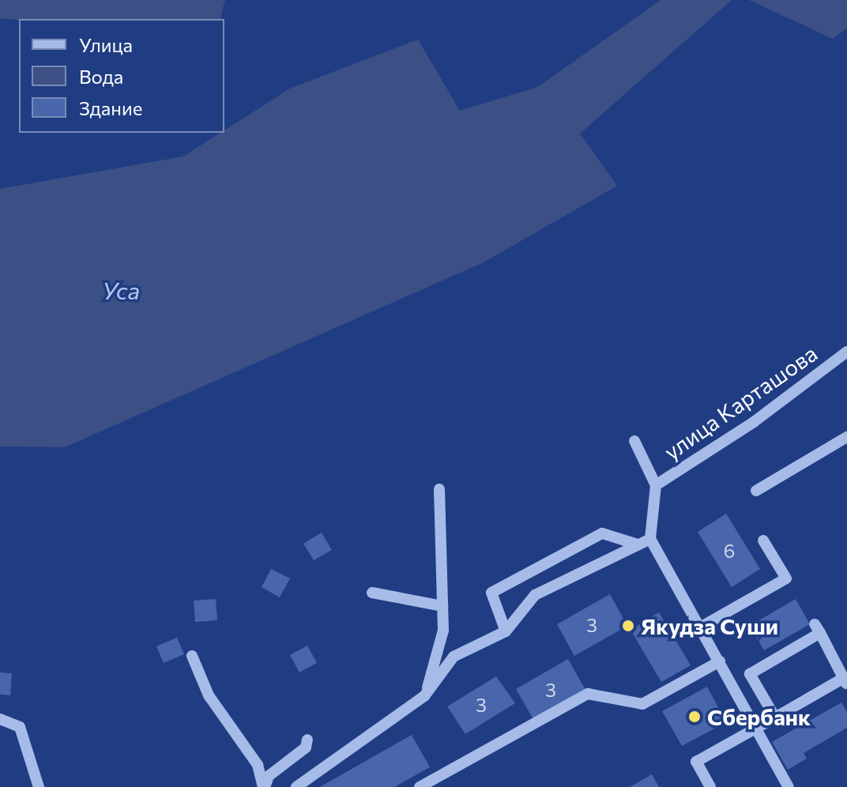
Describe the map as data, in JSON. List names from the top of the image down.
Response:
{
  "streets": {
    "street": ["улица Карташова"]
  },
  "water": ["Уса"],
  "places": ["Якудза Суши", "Сбербанк"],
  "house_numbers": [
    "6",
    "3",
    "3",
    "3"
  ],
  "legend": ["Улица", "Вода", "Здание"]
}
